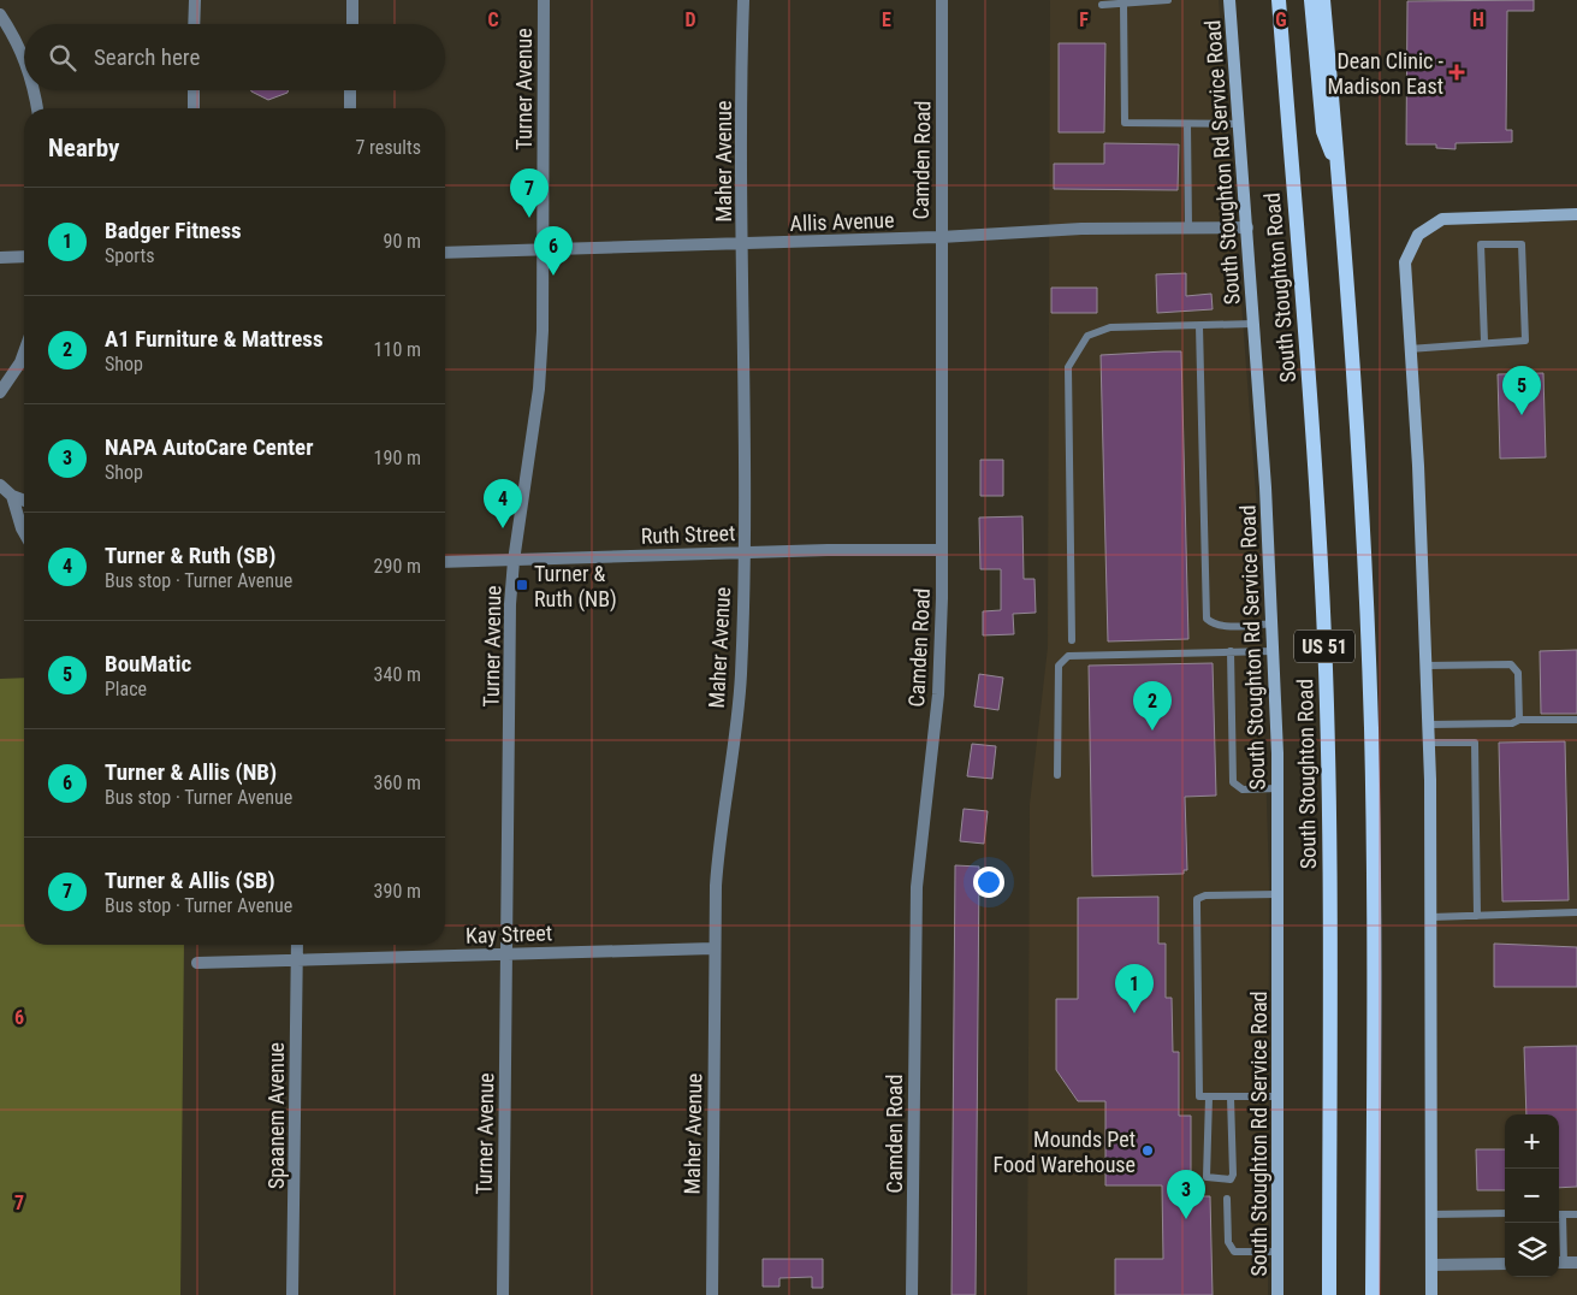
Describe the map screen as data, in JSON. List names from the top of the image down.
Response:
{
  "streets": {
    "main road": ["South Stoughton Road", "US 51"],
    "street": [
      "Turner Avenue",
      "Camden Road",
      "Maher Avenue",
      "South Stoughton Rd Service Road",
      "Allis Avenue",
      "Ruth Street",
      "Kay Street",
      "Spaanem Avenue"
    ]
  },
  "crossings": [
    ["Turner Avenue", "Allis Avenue"],
    ["Turner Avenue", "Ruth Street"],
    ["Turner Avenue", "Kay Street"],
    ["Camden Road", "Allis Avenue"],
    ["Camden Road", "Ruth Street"],
    ["Maher Avenue", "Allis Avenue"],
    ["Maher Avenue", "Ruth Street"],
    ["Maher Avenue", "Kay Street"],
    ["South Stoughton Rd Service Road", "Allis Avenue"],
    ["Kay Street", "Spaanem Avenue"]
  ],
  "places": {
    "health": ["Dean Clinic - Madison East"],
    "transit": ["Turner & Ruth (NB)"],
    "other": ["Mounds Pet Food Warehouse"]
  },
  "page": {
    "search": "Search here",
    "heading": ["Nearby", "7 results"],
    "pins": [
      "7",
      "6",
      "5",
      "4",
      "2",
      "1",
      "3"
    ],
    "list": [
      {
        "mark": "1",
        "name": "Badger Fitness",
        "note": "Sports",
        "value": "90 m"
      },
      {
        "mark": "2",
        "name": "A1 Furniture & Mattress",
        "note": "Shop",
        "value": "110 m"
      },
      {
        "mark": "3",
        "name": "NAPA AutoCare Center",
        "note": "Shop",
        "value": "190 m"
      },
      {
        "mark": "4",
        "name": "Turner & Ruth (SB)",
        "note": "Bus stop · Turner Avenue",
        "value": "290 m"
      },
      {
        "mark": "5",
        "name": "BouMatic",
        "note": "Place",
        "value": "340 m"
      },
      {
        "mark": "6",
        "name": "Turner & Allis (NB)",
        "note": "Bus stop · Turner Avenue",
        "value": "360 m"
      },
      {
        "mark": "7",
        "name": "Turner & Allis (SB)",
        "note": "Bus stop · Turner Avenue",
        "value": "390 m"
      }
    ],
    "map_buttons": ["+", "−"]
  },
  "grid": {
    "columns": [
      "C",
      "D",
      "E",
      "F",
      "G",
      "H"
    ],
    "rows": ["6", "7"]
  }
}
